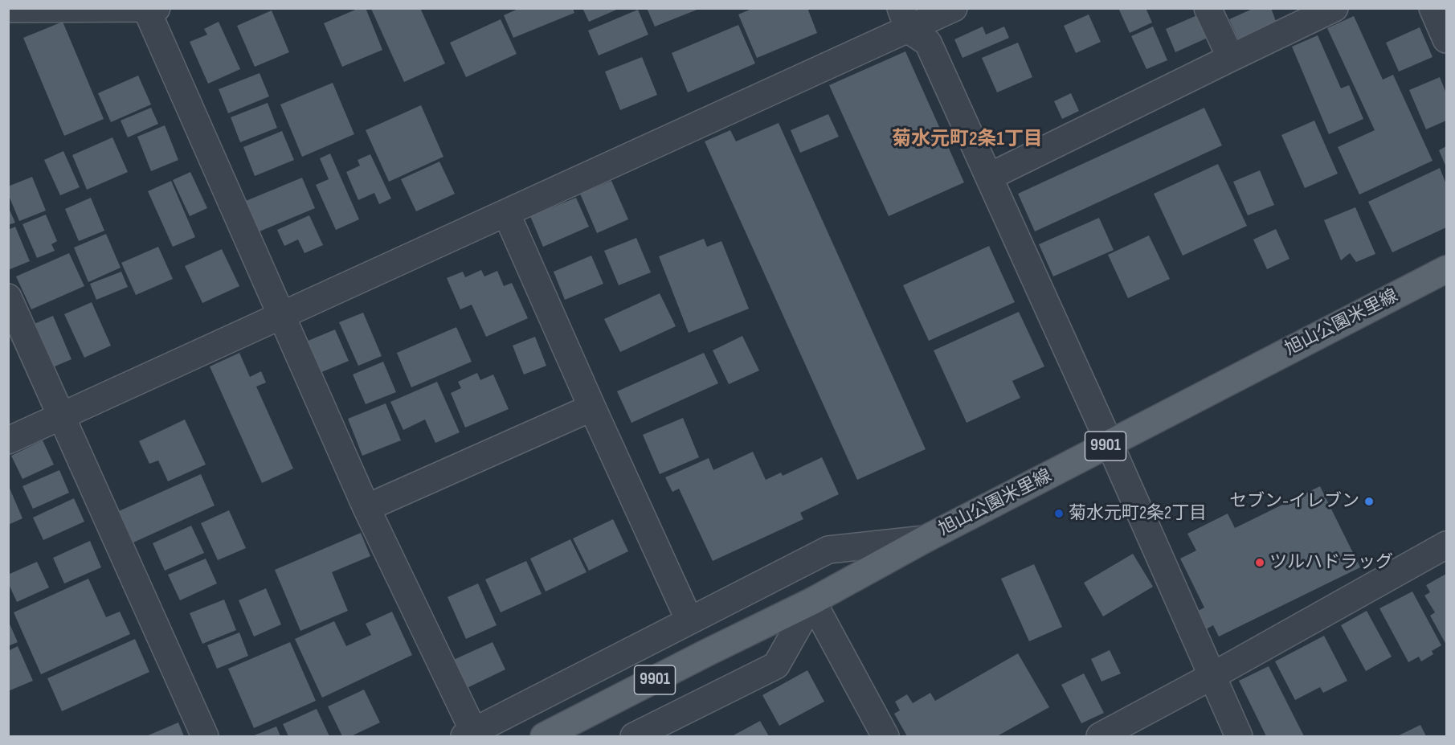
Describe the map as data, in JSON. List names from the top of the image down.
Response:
{
  "streets": {
    "main road": ["旭山公園米里線", "9901"]
  },
  "districts": ["菊水元町2条1丁目"],
  "places": ["セブン-イレブン", "菊水元町2条2丁目", "ツルハドラッグ"]
}
